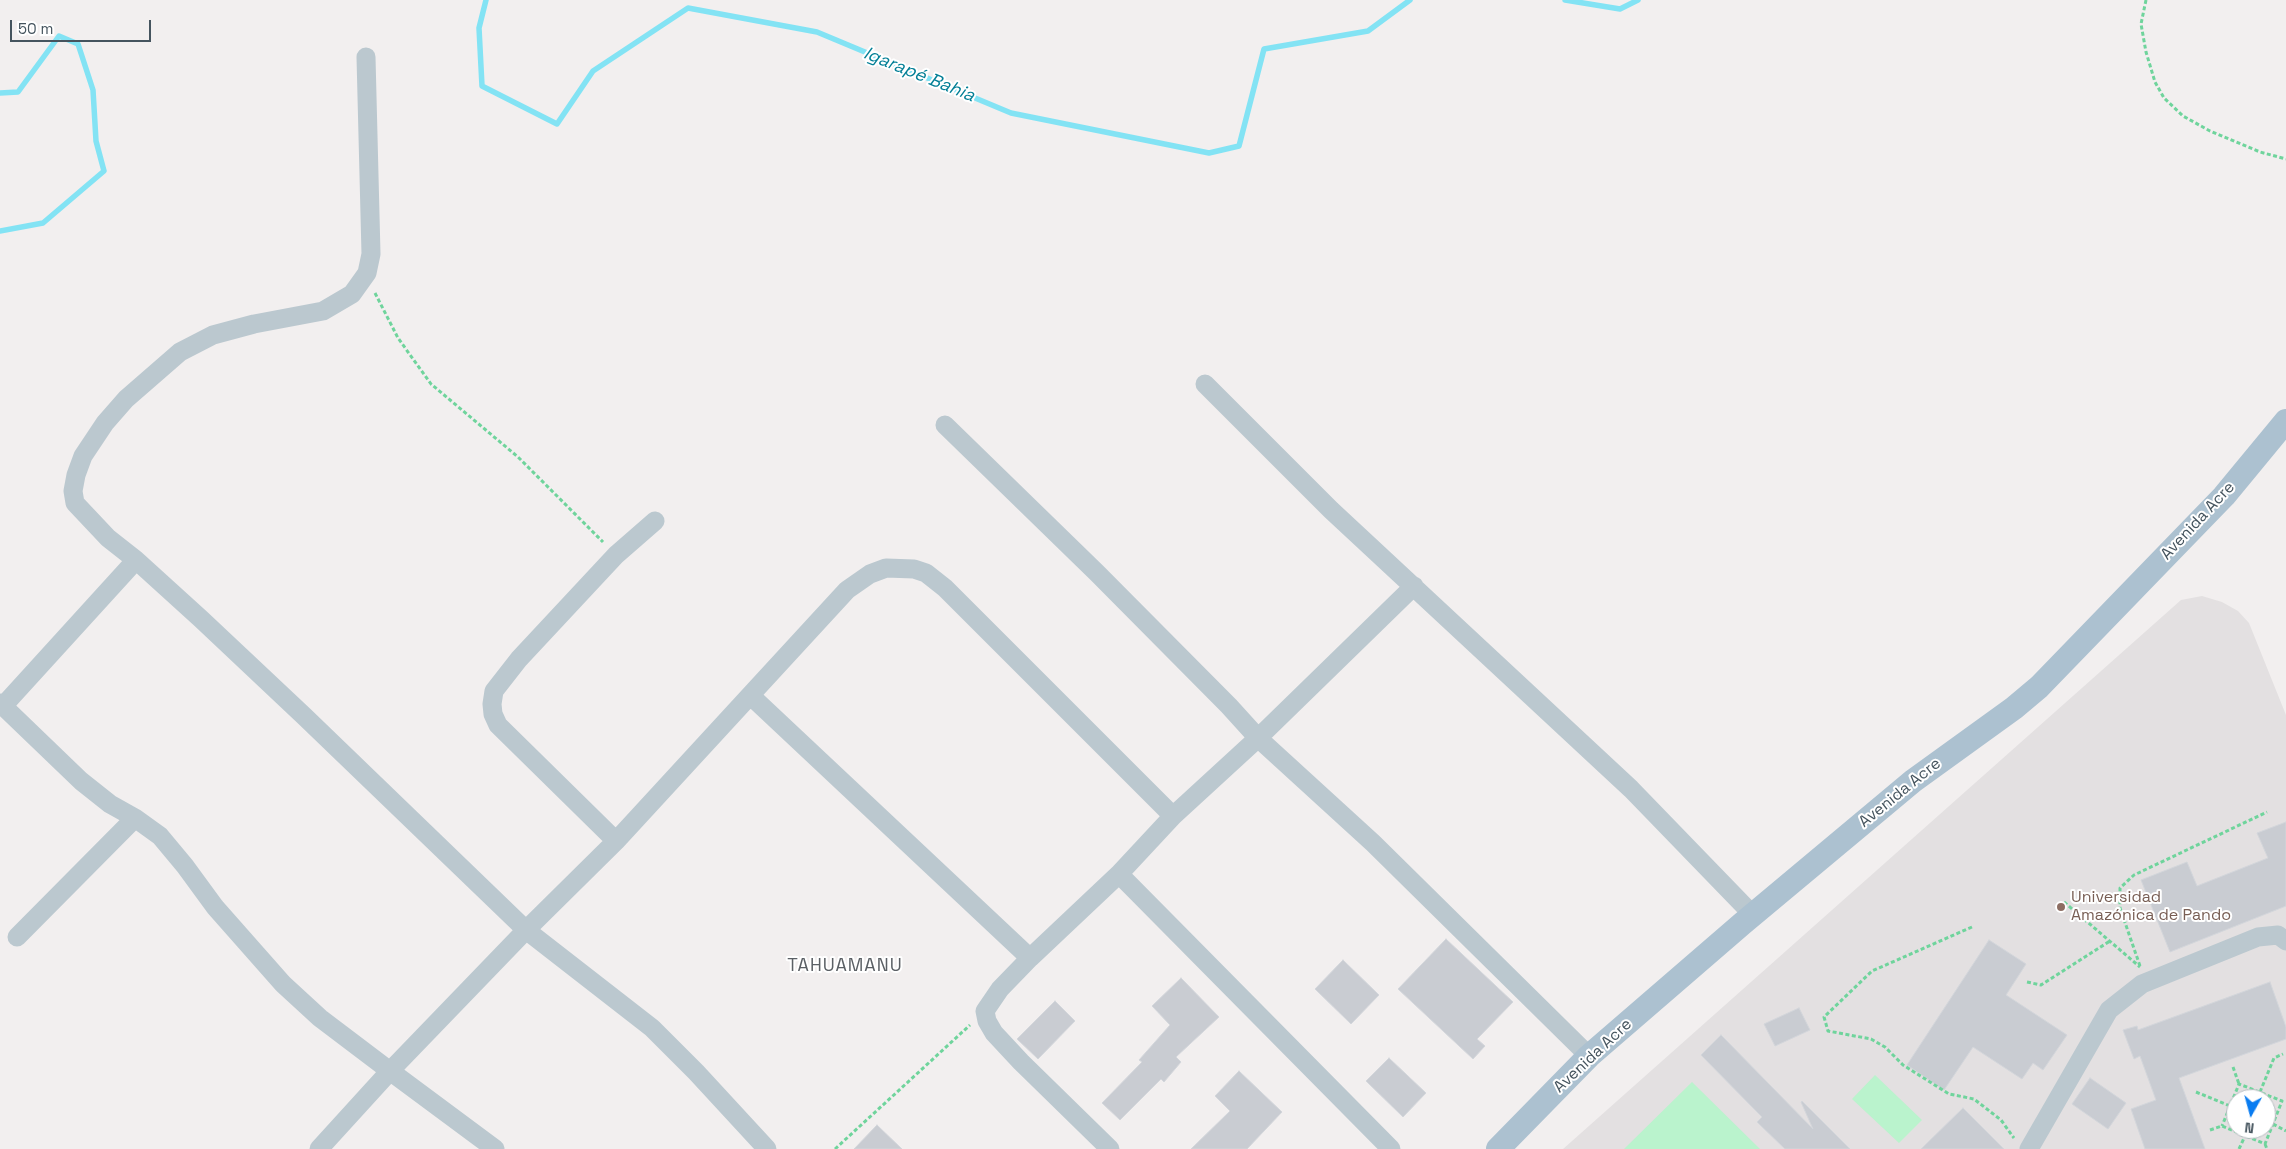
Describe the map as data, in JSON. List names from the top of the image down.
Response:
{
  "streets": {
    "main road": ["Avenida Acre"]
  },
  "districts": ["TAHUAMANU"],
  "water": ["Igarapé Bahia"],
  "places": ["Universidad Amazónica de Pando"],
  "scale_bar": "50 m",
  "north": "bottom"
}
